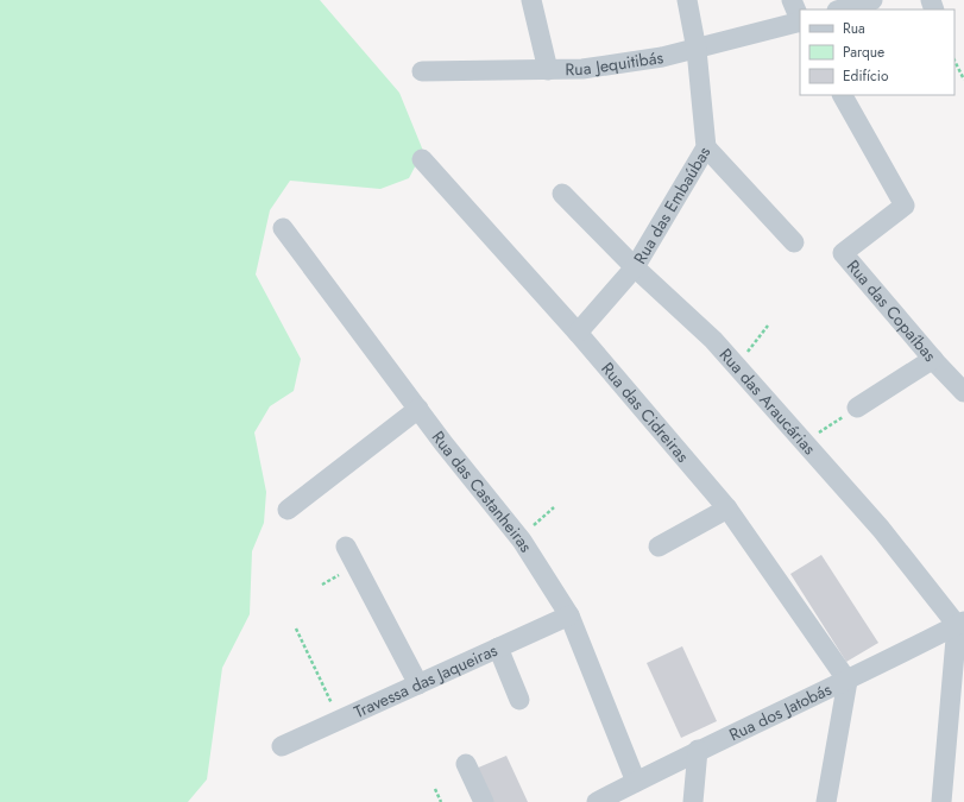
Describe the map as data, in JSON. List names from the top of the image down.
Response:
{
  "streets": {
    "street": [
      "Rua Jequitibás",
      "Rua das Embaúbas",
      "Rua das Copaíbas",
      "Rua das Araucárias",
      "Rua das Cidreiras",
      "Rua das Castanheiras",
      "Travessa das Jaqueiras",
      "Rua dos Jatobás"
    ]
  },
  "crossings": [
    ["Rua Jequitibás", "Rua das Embaúbas"],
    ["Rua das Embaúbas", "Rua das Araucárias"],
    ["Rua das Embaúbas", "Rua das Cidreiras"],
    ["Rua das Araucárias", "Rua dos Jatobás"],
    ["Rua das Cidreiras", "Rua dos Jatobás"],
    ["Rua das Castanheiras", "Travessa das Jaqueiras"],
    ["Rua das Castanheiras", "Rua dos Jatobás"]
  ],
  "legend": ["Rua", "Parque", "Edifício"]
}
